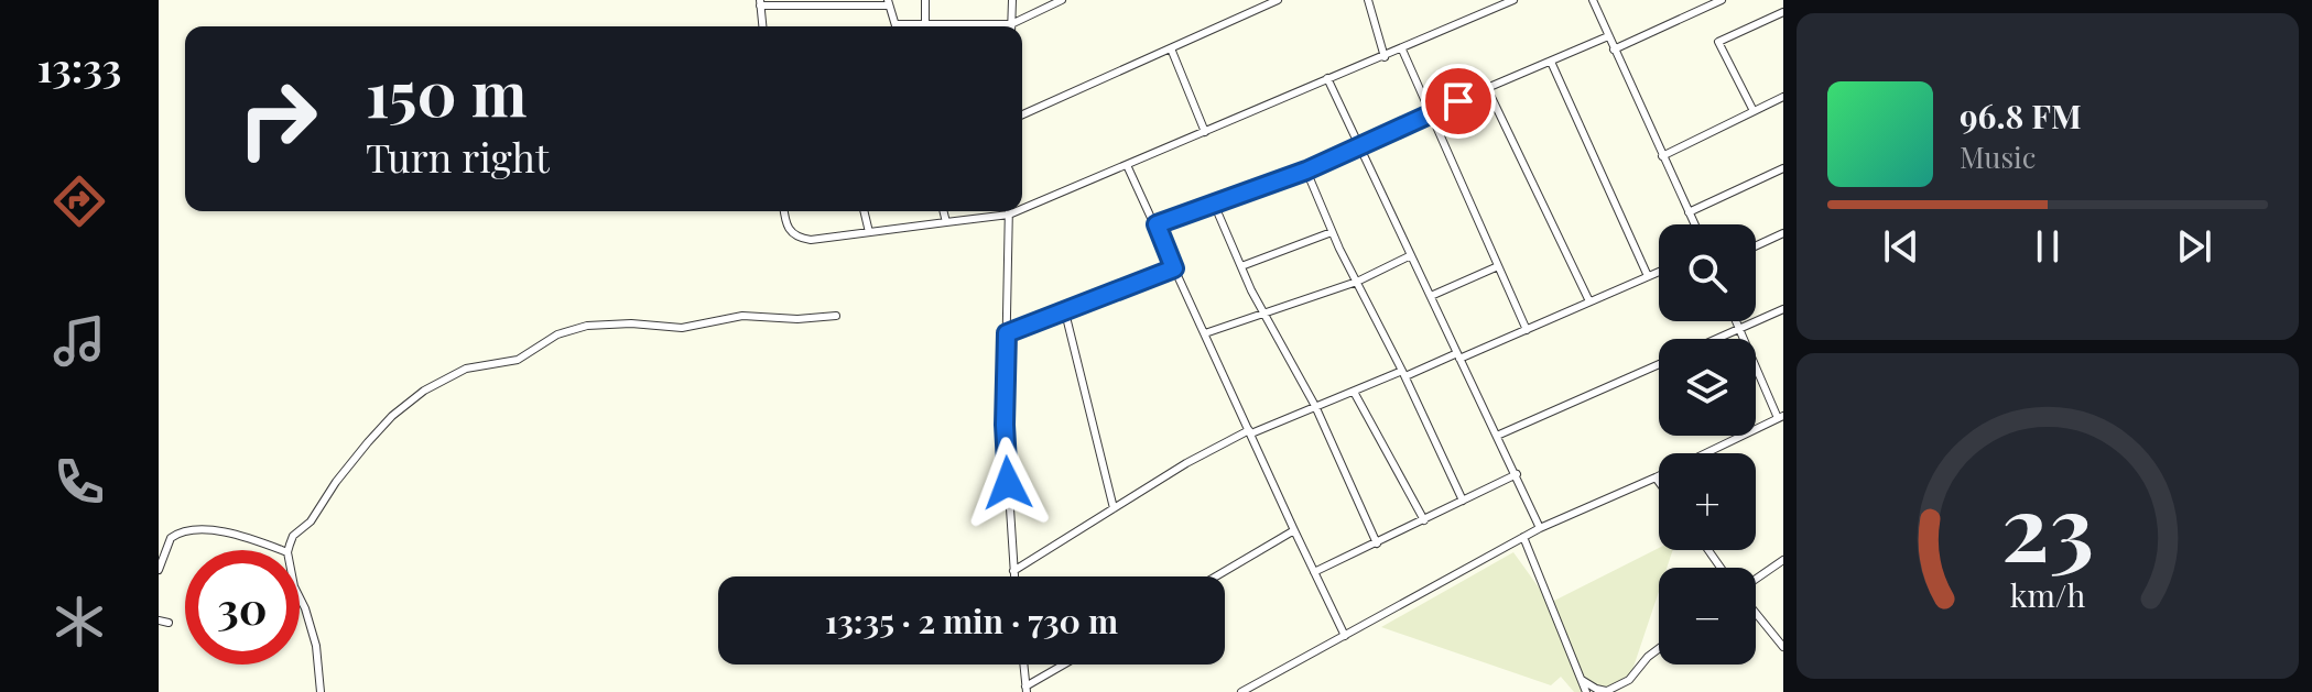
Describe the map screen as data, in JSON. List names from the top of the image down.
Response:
{
  "page": {
    "tabs": "13:33",
    "turn": ["150 m", "Turn right"],
    "song": ["96.8 FM", "Music"],
    "map_buttons": ["+", "−"],
    "limit": "30",
    "trip": "13:35 · 2 min · 730 m",
    "gauge": ["23", "km/h"]
  }
}
